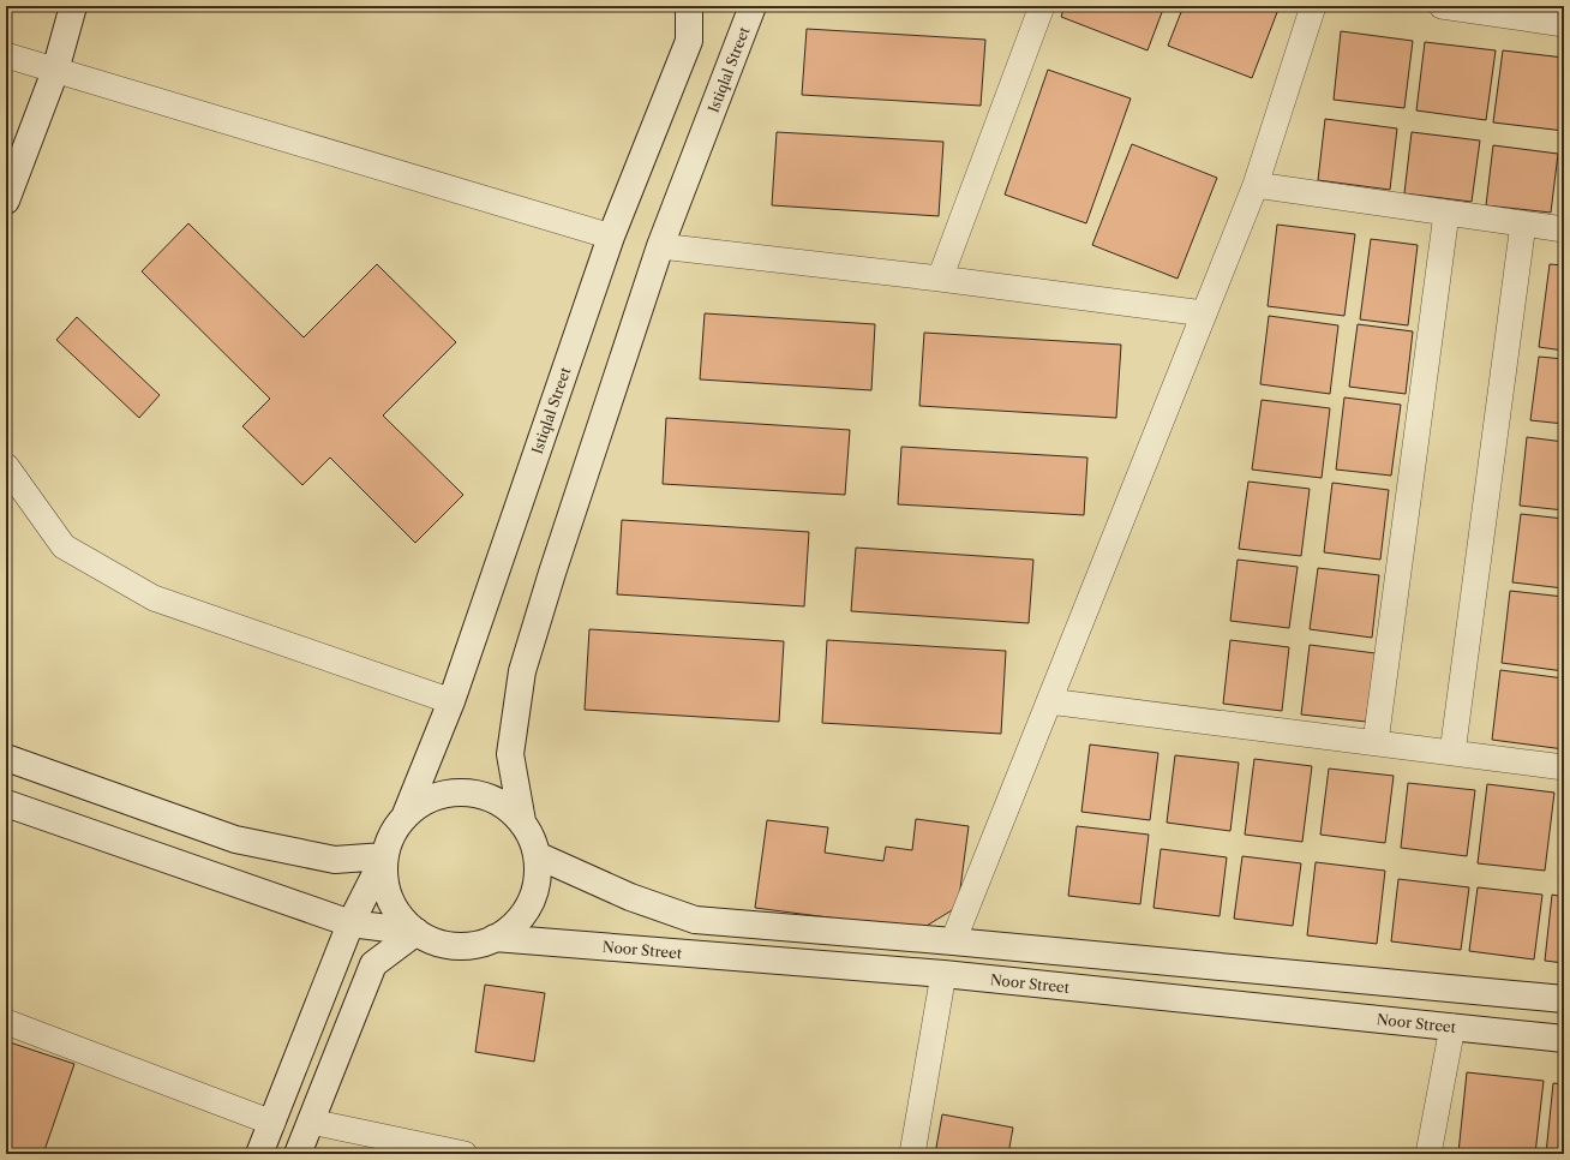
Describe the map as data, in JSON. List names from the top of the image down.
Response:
{
  "streets": {
    "main road": ["Istiqlal Street", "Noor Street"]
  },
  "crossings": [
    ["Istiqlal Street", "Noor Street"]
  ]
}
